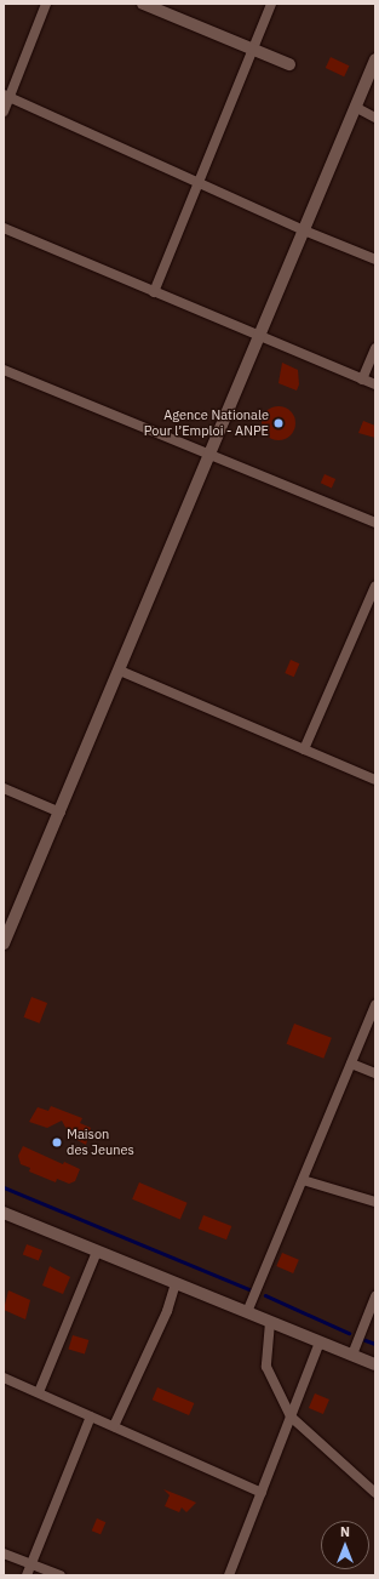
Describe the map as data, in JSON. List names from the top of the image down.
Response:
{
  "places": ["Agence Nationale Pour l’Emploi - ANPE", "Maison des Jeunes"],
  "north": "top"
}
